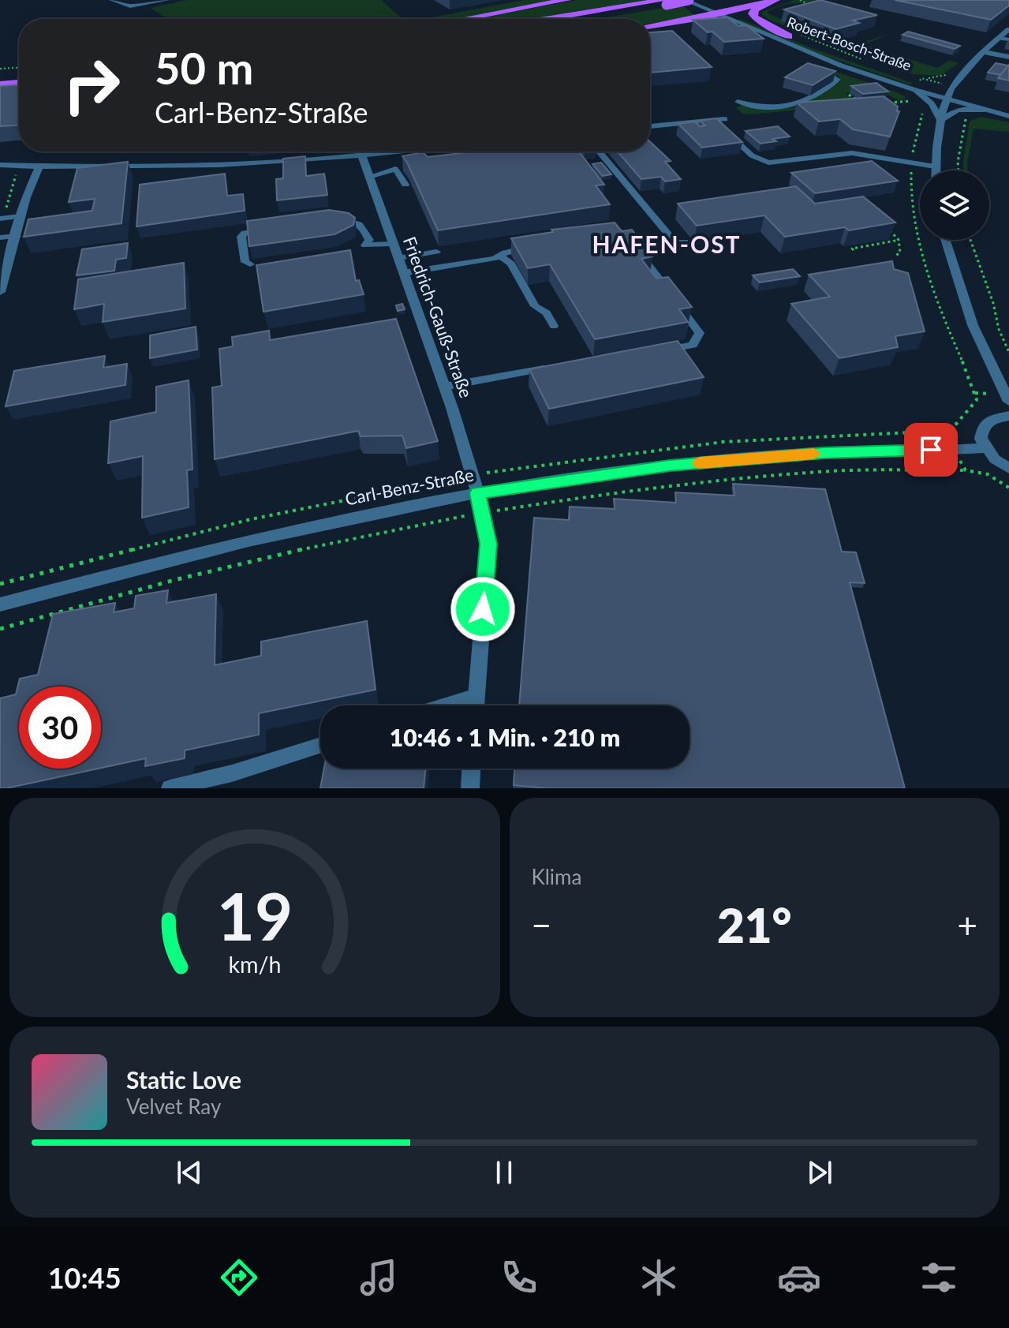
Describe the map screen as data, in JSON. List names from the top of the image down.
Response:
{
  "streets": {
    "street": ["Robert-Bosch-Straße", "Friedrich-Gauß-Straße", "Carl-Benz-Straße"]
  },
  "crossings": [
    ["Friedrich-Gauß-Straße", "Carl-Benz-Straße"]
  ],
  "districts": ["HAFEN-OST"],
  "page": {
    "turn": ["50 m", "Carl-Benz-Straße"],
    "limit": "30",
    "trip": "10:46 · 1 Min. · 210 m",
    "tile": "Klima",
    "heat": ["−", "21°", "+"],
    "song": ["Static Love", "Velvet Ray"],
    "tabs": "10:45",
    "gauge": ["19", "km/h"]
  }
}
